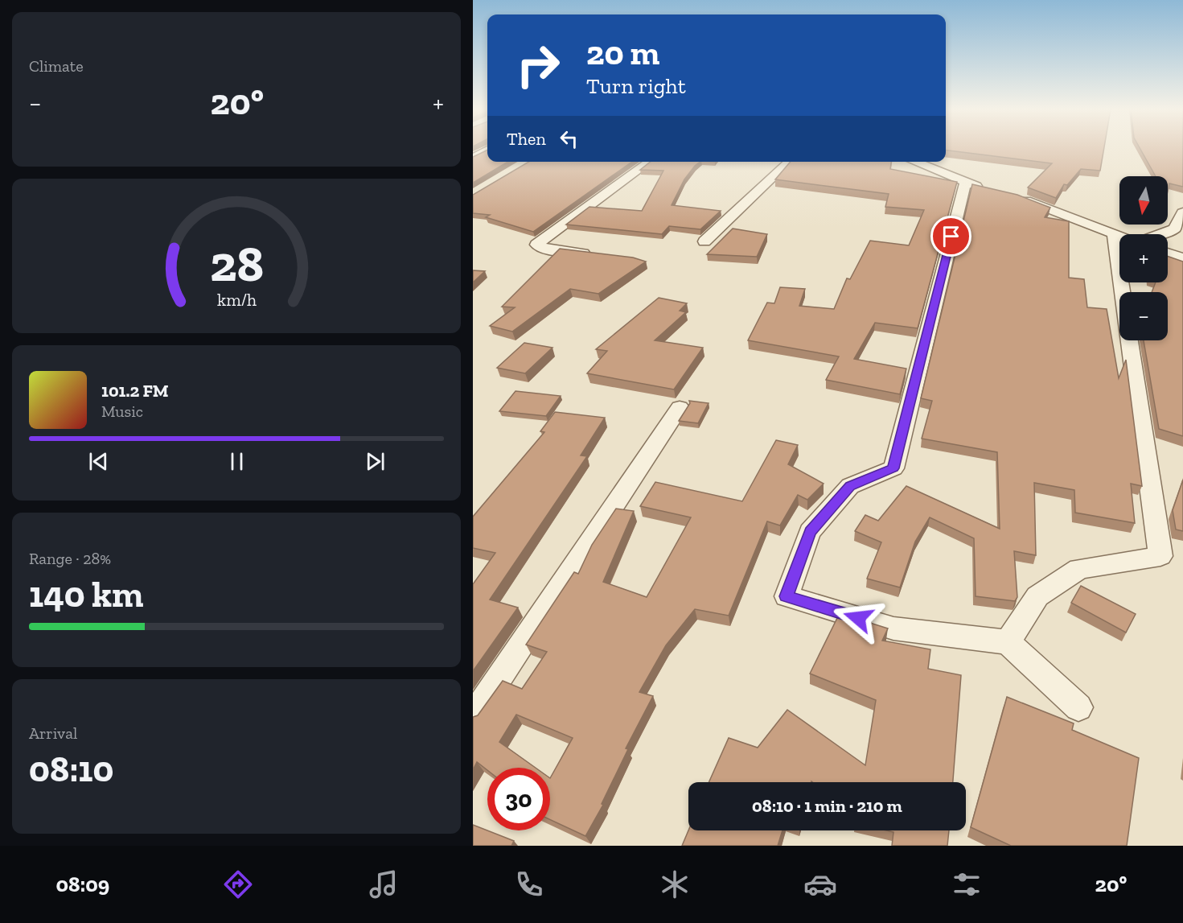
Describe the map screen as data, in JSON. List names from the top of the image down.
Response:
{
  "north": "bottom",
  "page": {
    "tile": [
      "Climate",
      ["Range · 28%", "140 km"],
      ["Arrival", "08:10"]
    ],
    "turn": ["20 m", "Turn right"],
    "heat": ["−", "20°", "+"],
    "then": "Then",
    "map_buttons": ["+", "−"],
    "song": ["101.2 FM", "Music"],
    "limit": "30",
    "trip": "08:10 · 1 min · 210 m",
    "tabs": ["08:09", "20°"],
    "gauge": ["28", "km/h"]
  }
}
